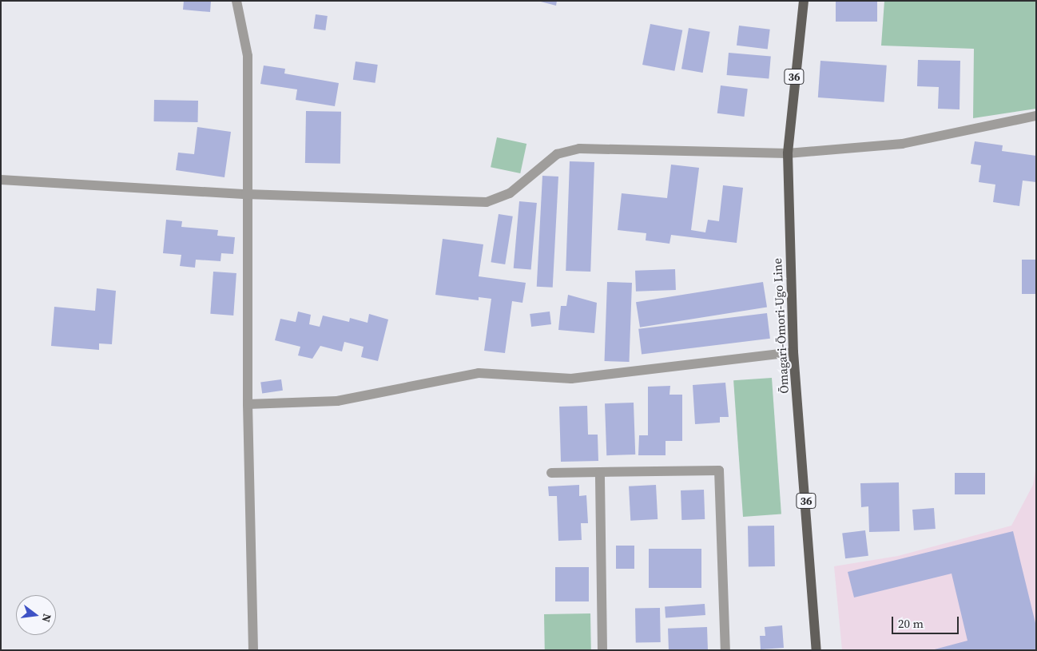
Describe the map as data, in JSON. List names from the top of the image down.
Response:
{
  "streets": {
    "main road": ["36", "Ōmagari-Ōmori-Ugo Line"]
  },
  "scale_bar": "20 m",
  "north": "right"
}
